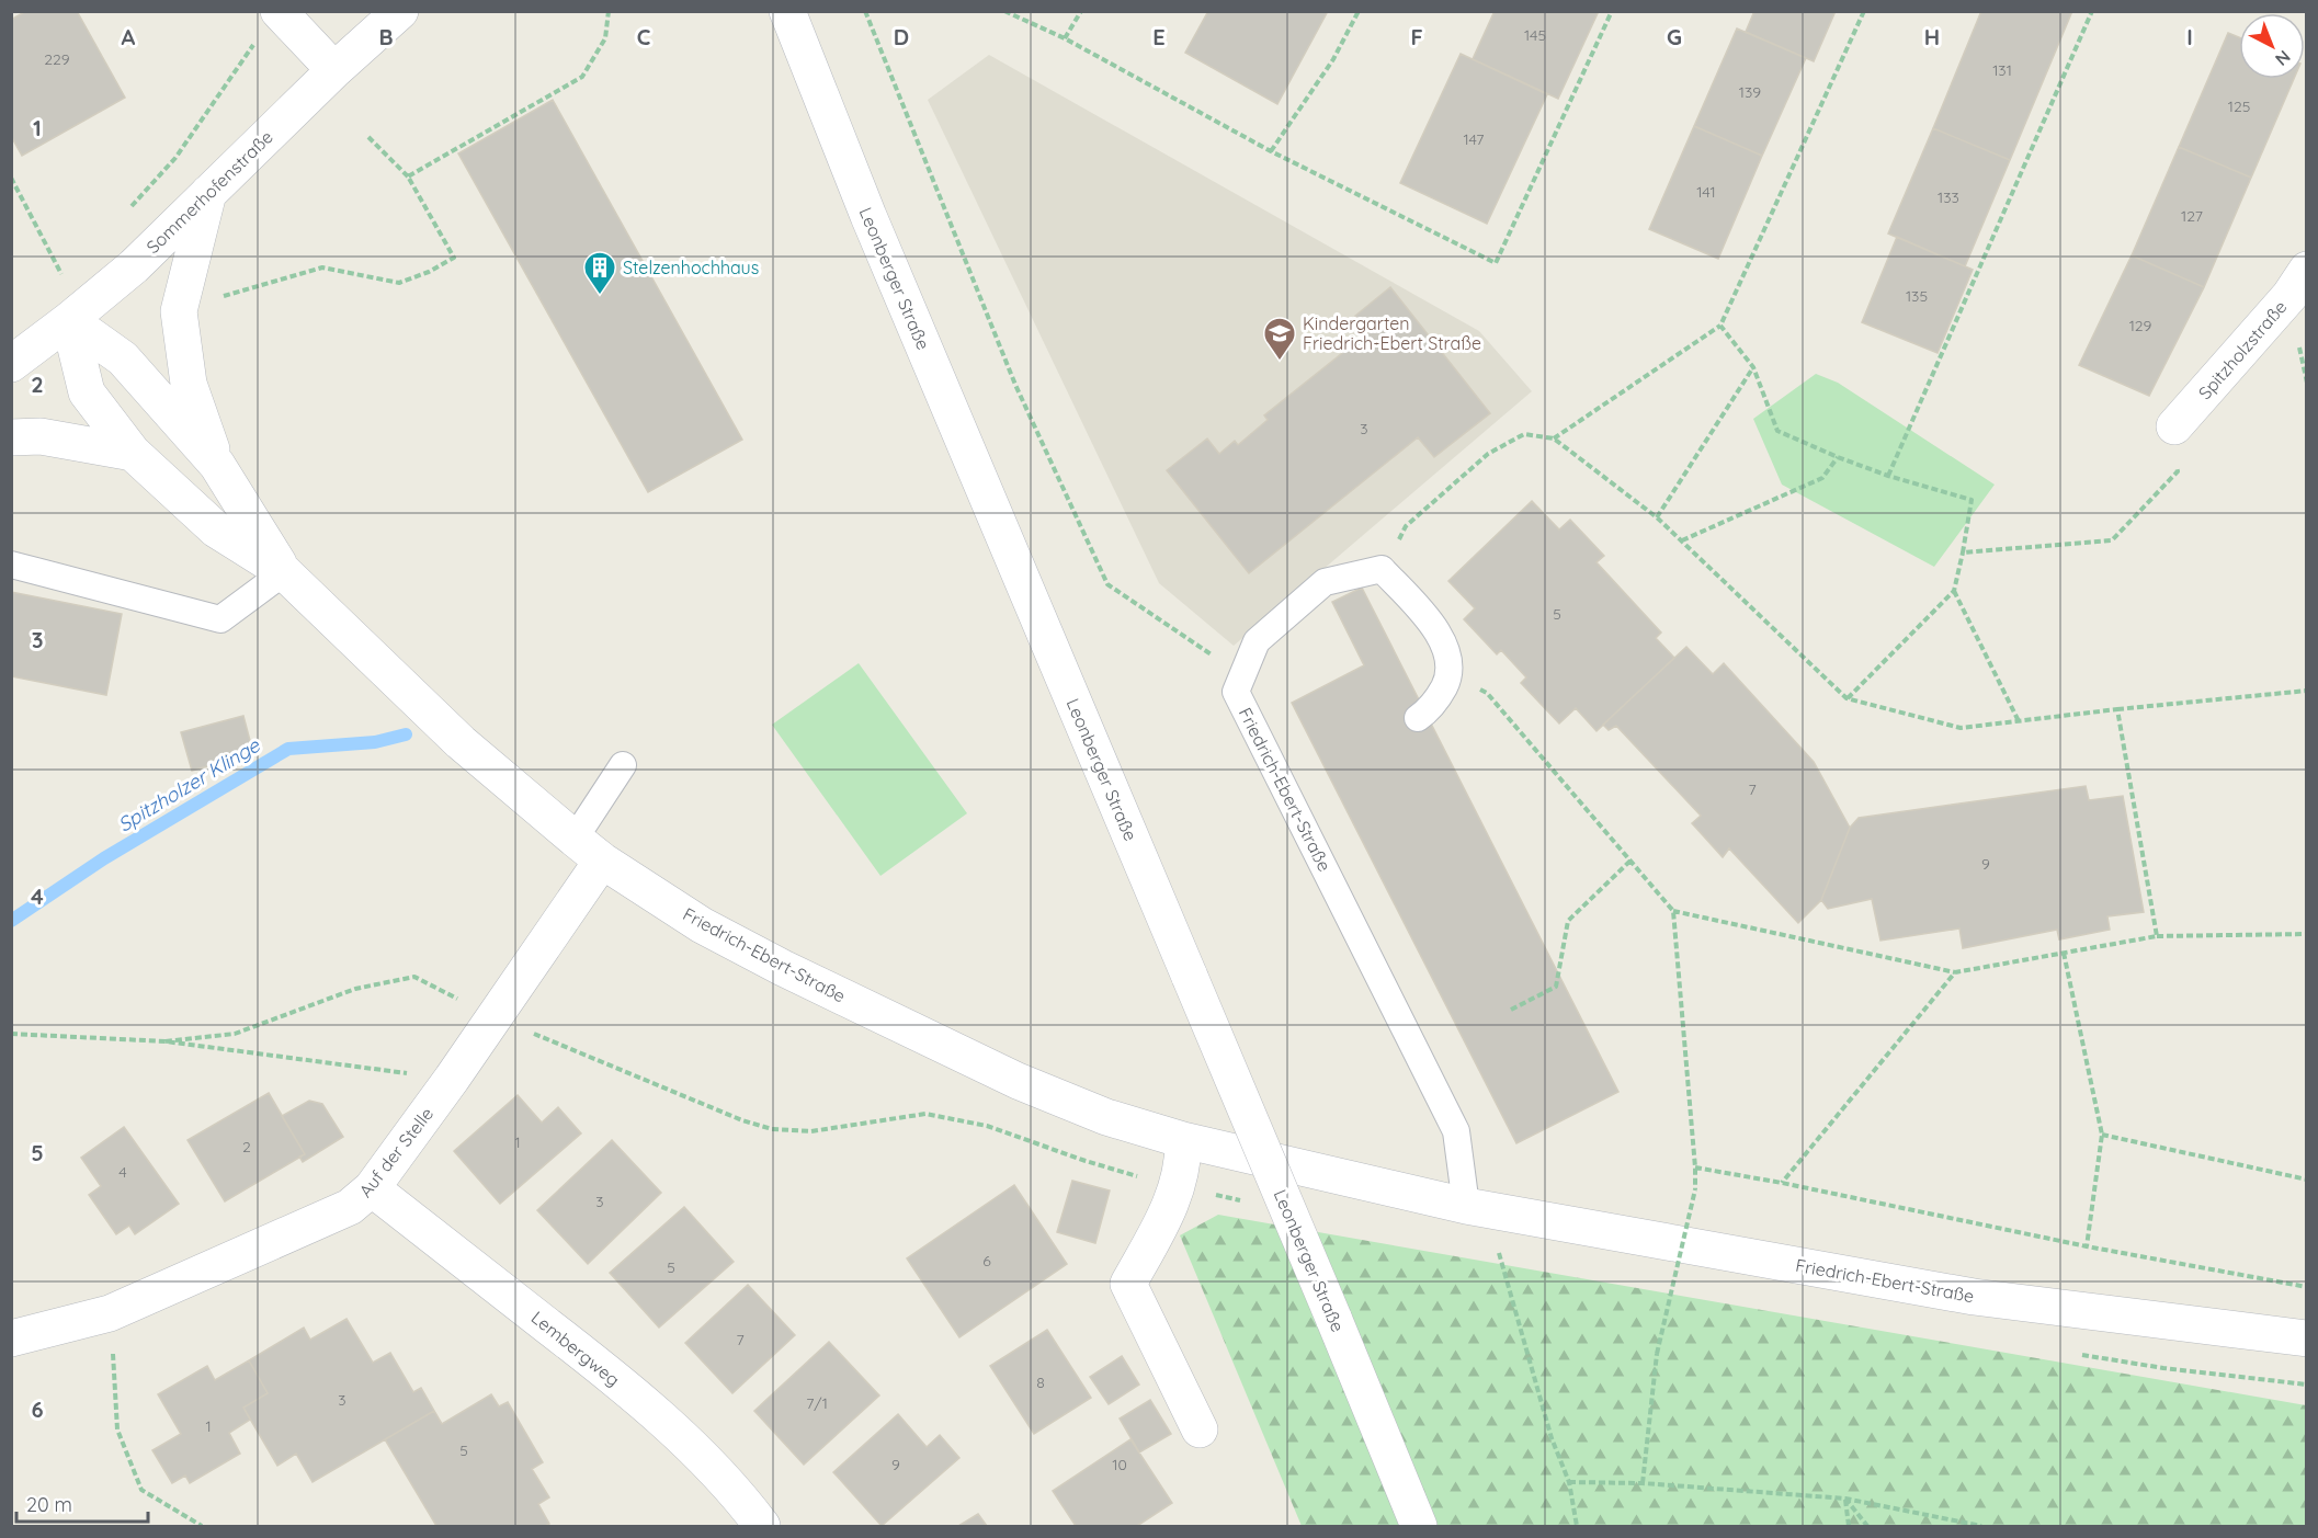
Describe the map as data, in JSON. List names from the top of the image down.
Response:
{
  "streets": {
    "street": [
      "Sommerhofenstraße",
      "Leonberger Straße",
      "Spitzholzstraße",
      "Friedrich-Ebert-Straße",
      "Auf der Stelle",
      "Lembergweg"
    ]
  },
  "crossings": [
    ["Sommerhofenstraße", "Friedrich-Ebert-Straße"],
    ["Friedrich-Ebert-Straße", "Auf der Stelle"],
    ["Auf der Stelle", "Lembergweg"]
  ],
  "water": ["Spitzholzer Klinge"],
  "places": {
    "building": ["Stelzenhochhaus"],
    "school or university": ["Kindergarten Friedrich-Ebert Straße"]
  },
  "house_numbers": [
    "145",
    "229",
    "131",
    "139",
    "125",
    "147",
    "141",
    "133",
    "127",
    "135",
    "129",
    "3",
    "5",
    "7",
    "9",
    "1",
    "2",
    "4",
    "3",
    "6",
    "5",
    "7",
    "8",
    "3",
    "7/1",
    "1",
    "5",
    "9",
    "10"
  ],
  "scale_bar": "20 m",
  "north": "bottom right",
  "grid": {
    "columns": [
      "A",
      "B",
      "C",
      "D",
      "E",
      "F",
      "G",
      "H",
      "I"
    ],
    "rows": [
      "1",
      "2",
      "3",
      "4",
      "5",
      "6"
    ]
  }
}
